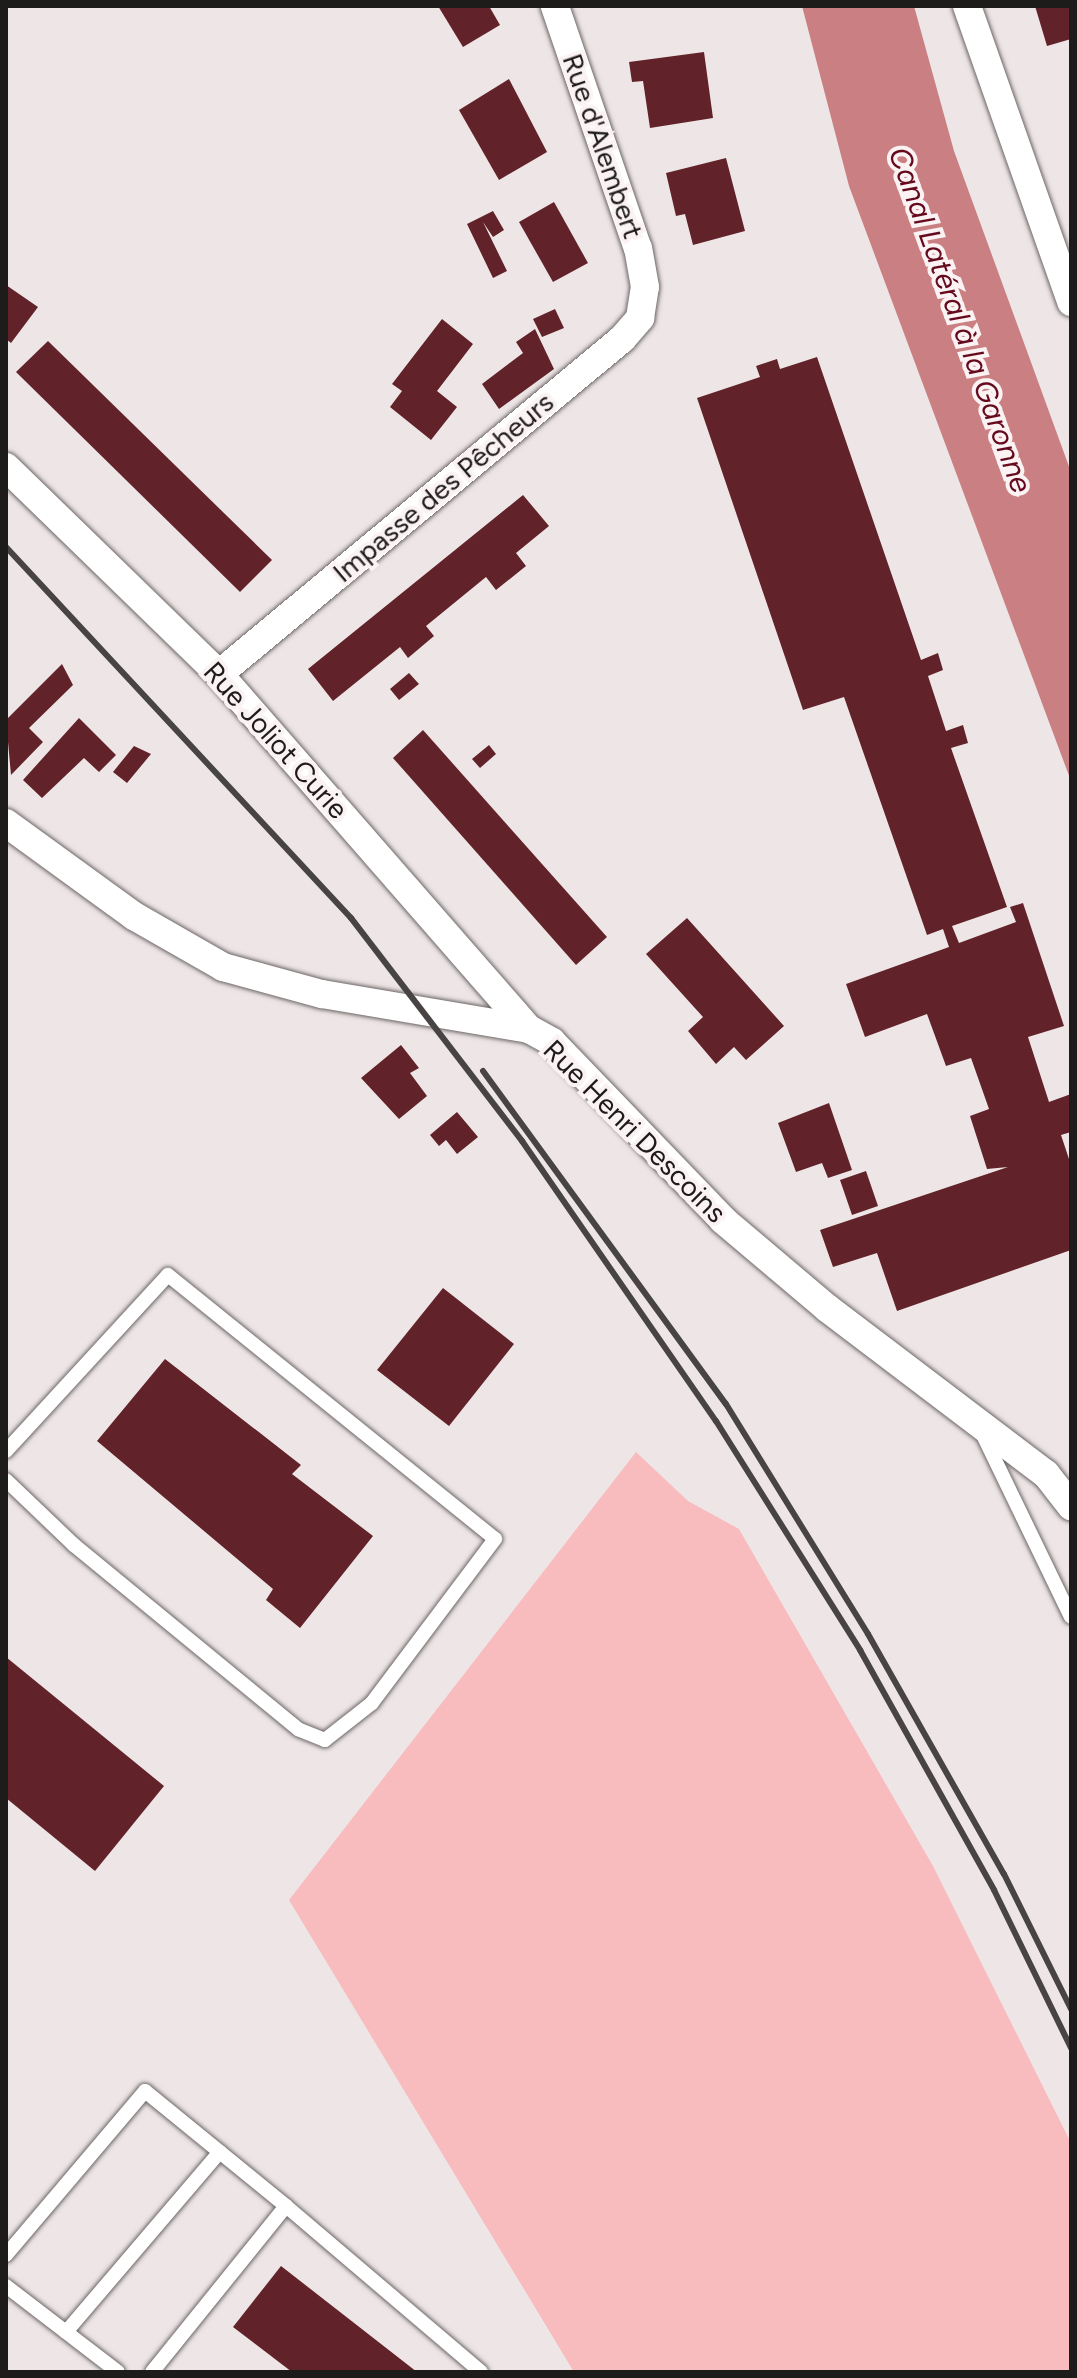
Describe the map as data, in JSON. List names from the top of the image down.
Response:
{
  "streets": {
    "street": [
      "Rue d'Alembert",
      "Impasse des Pêcheurs",
      "Rue Joliot Curie",
      "Rue Henri Descoins"
    ]
  },
  "crossings": [
    ["Rue d'Alembert", "Impasse des Pêcheurs"],
    ["Impasse des Pêcheurs", "Rue Joliot Curie"],
    ["Rue Joliot Curie", "Rue Henri Descoins"]
  ],
  "water": ["Canal Latéral à la Garonne"]
}
